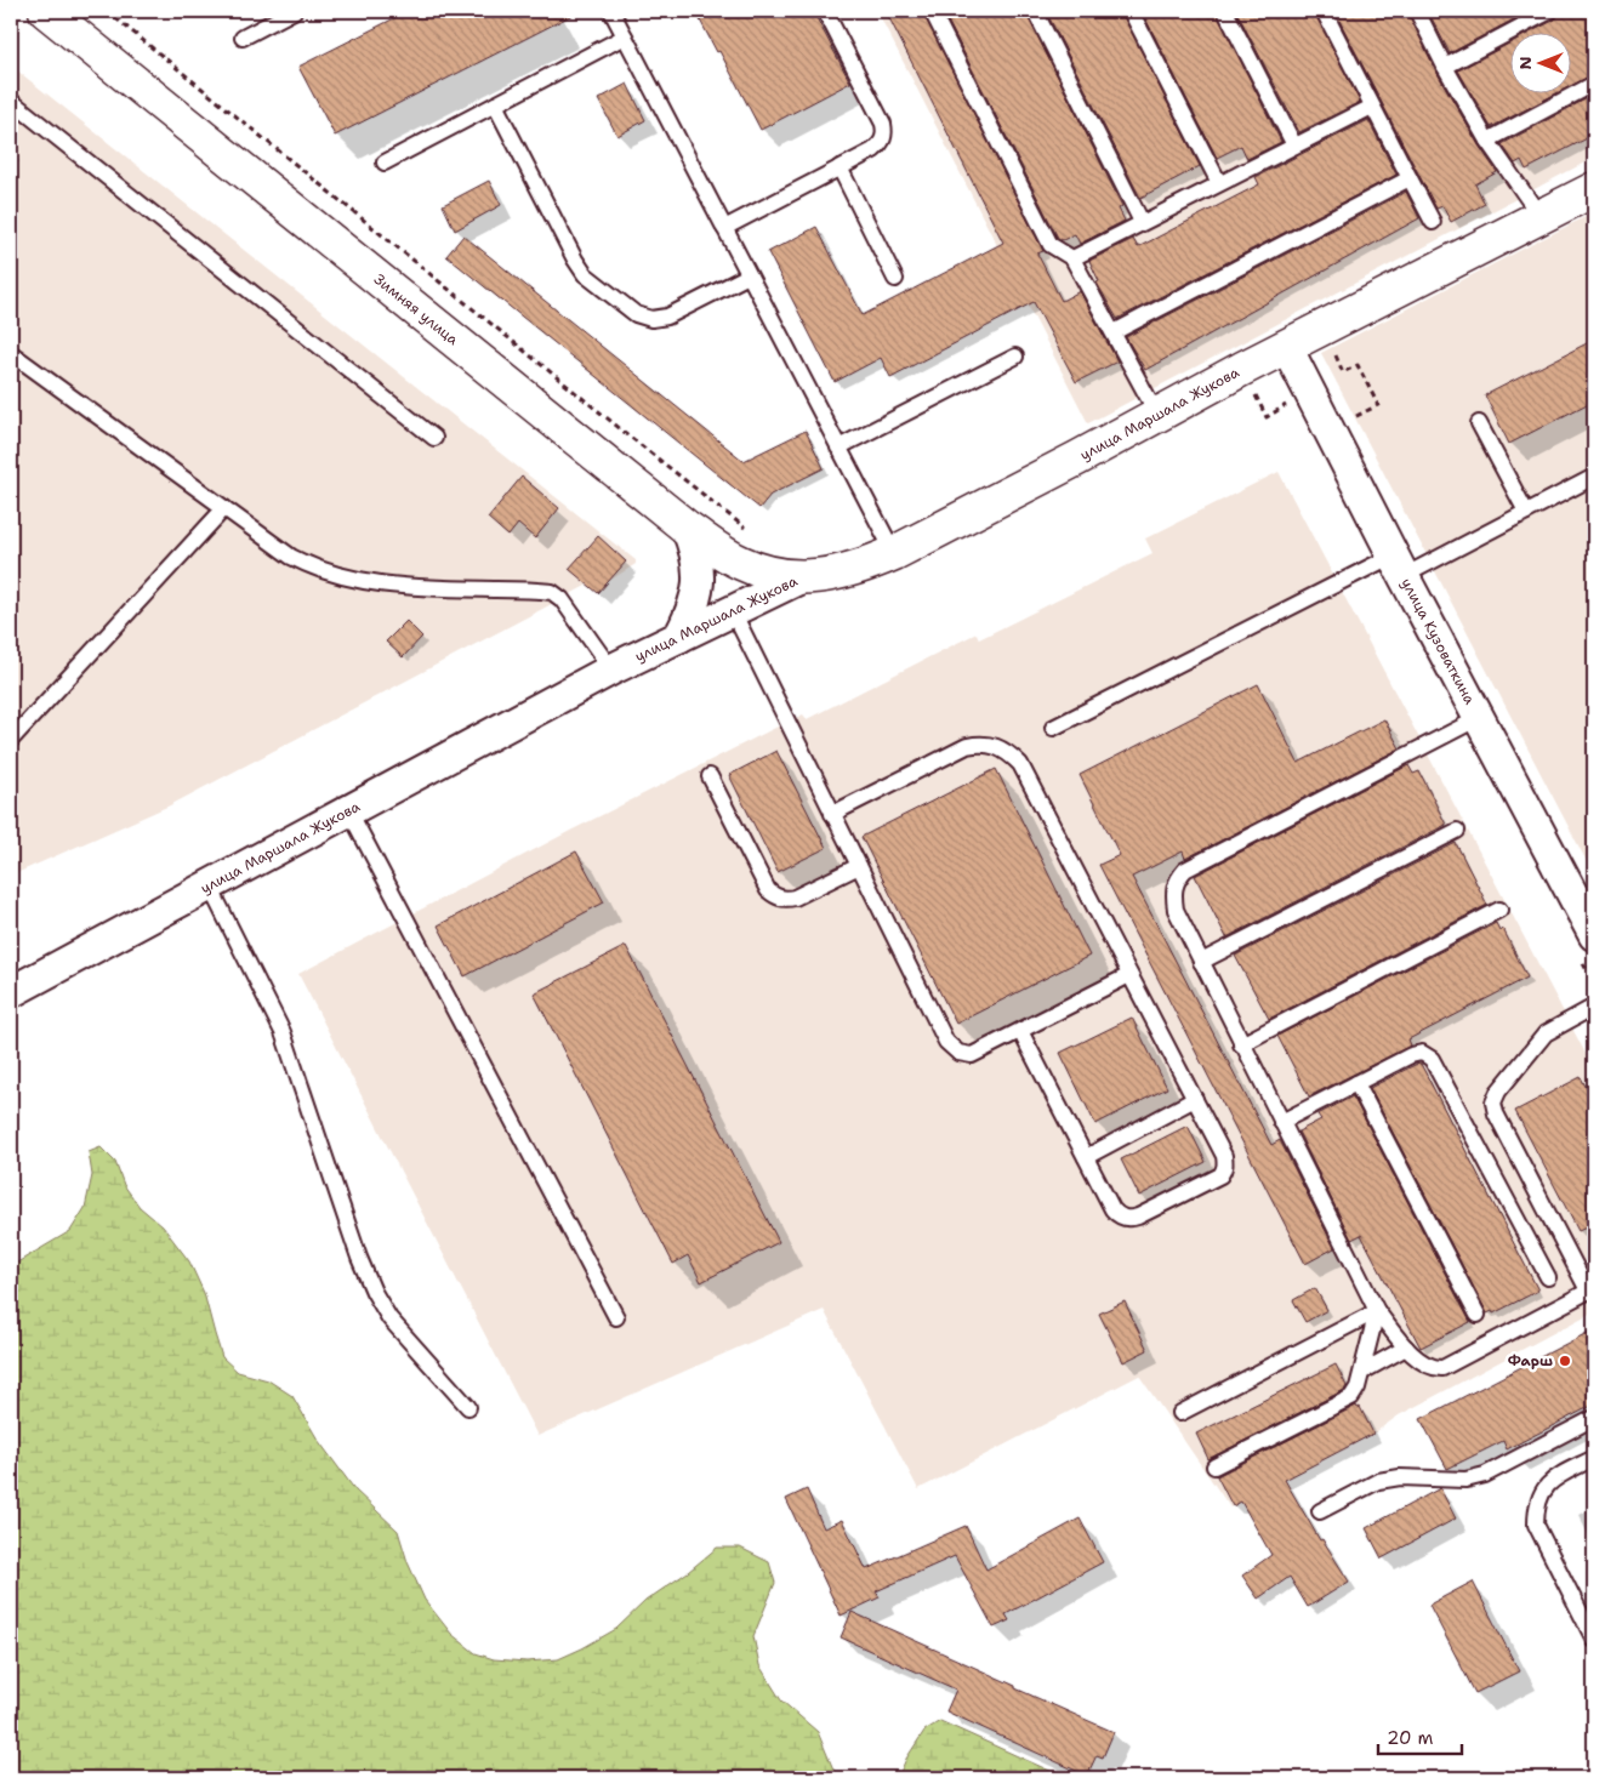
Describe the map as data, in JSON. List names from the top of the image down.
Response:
{
  "streets": {
    "main road": ["Зимняя улица", "улица Маршала Жукова"],
    "street": ["улица Кузоваткина"]
  },
  "crossings": [
    ["Зимняя улица", "улица Маршала Жукова"],
    ["улица Маршала Жукова", "улица Кузоваткина"]
  ],
  "places": ["Фарш"],
  "scale_bar": "20 m",
  "north": "left"
}
